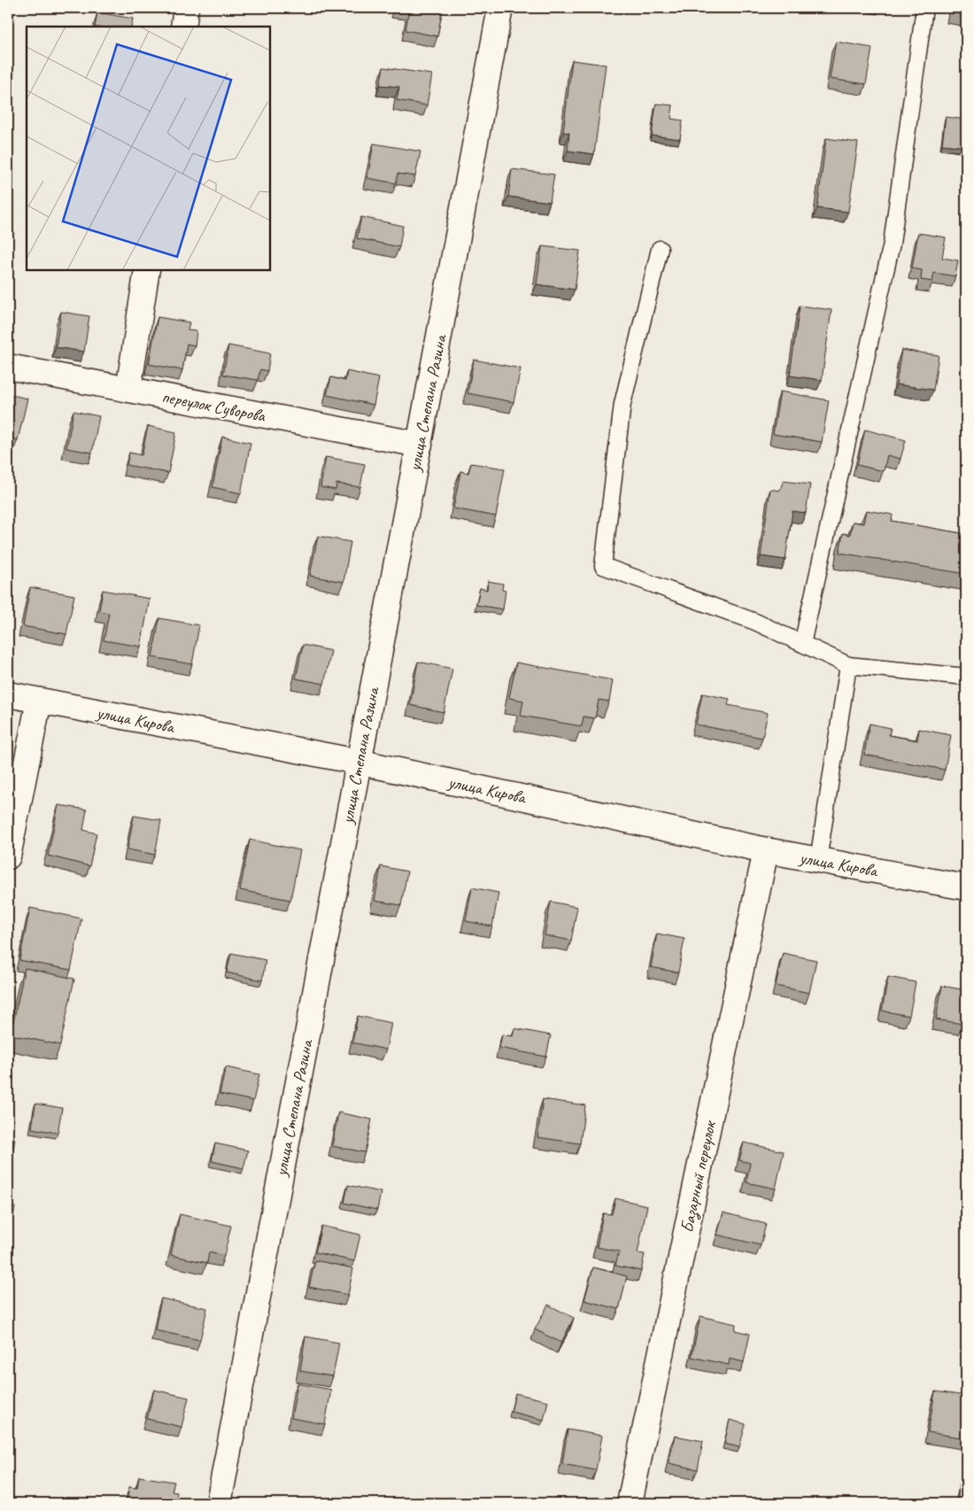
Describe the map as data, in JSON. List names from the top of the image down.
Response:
{
  "streets": {
    "street": [
      "улица Степана Разина",
      "переулок Суворова",
      "улица Кирова",
      "Базарный переулок"
    ]
  },
  "crossings": [
    ["улица Степана Разина", "переулок Суворова"],
    ["улица Степана Разина", "улица Кирова"],
    ["улица Кирова", "Базарный переулок"]
  ]
}
